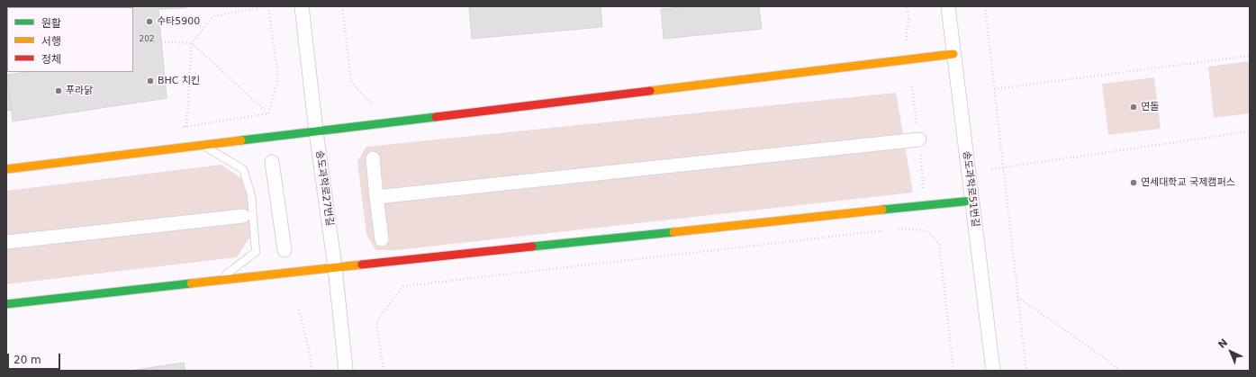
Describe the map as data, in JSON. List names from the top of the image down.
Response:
{
  "streets": {
    "street": ["송도과학로27번길", "송도과학로51번길"]
  },
  "places": [
    "수타5900",
    "BHC 치킨",
    "푸라닭",
    "연돌",
    "연세대학교 국제캠퍼스"
  ],
  "house_numbers": ["202"],
  "legend": ["원활", "서행", "정체"],
  "scale_bar": "20 m",
  "north": "top left"
}
